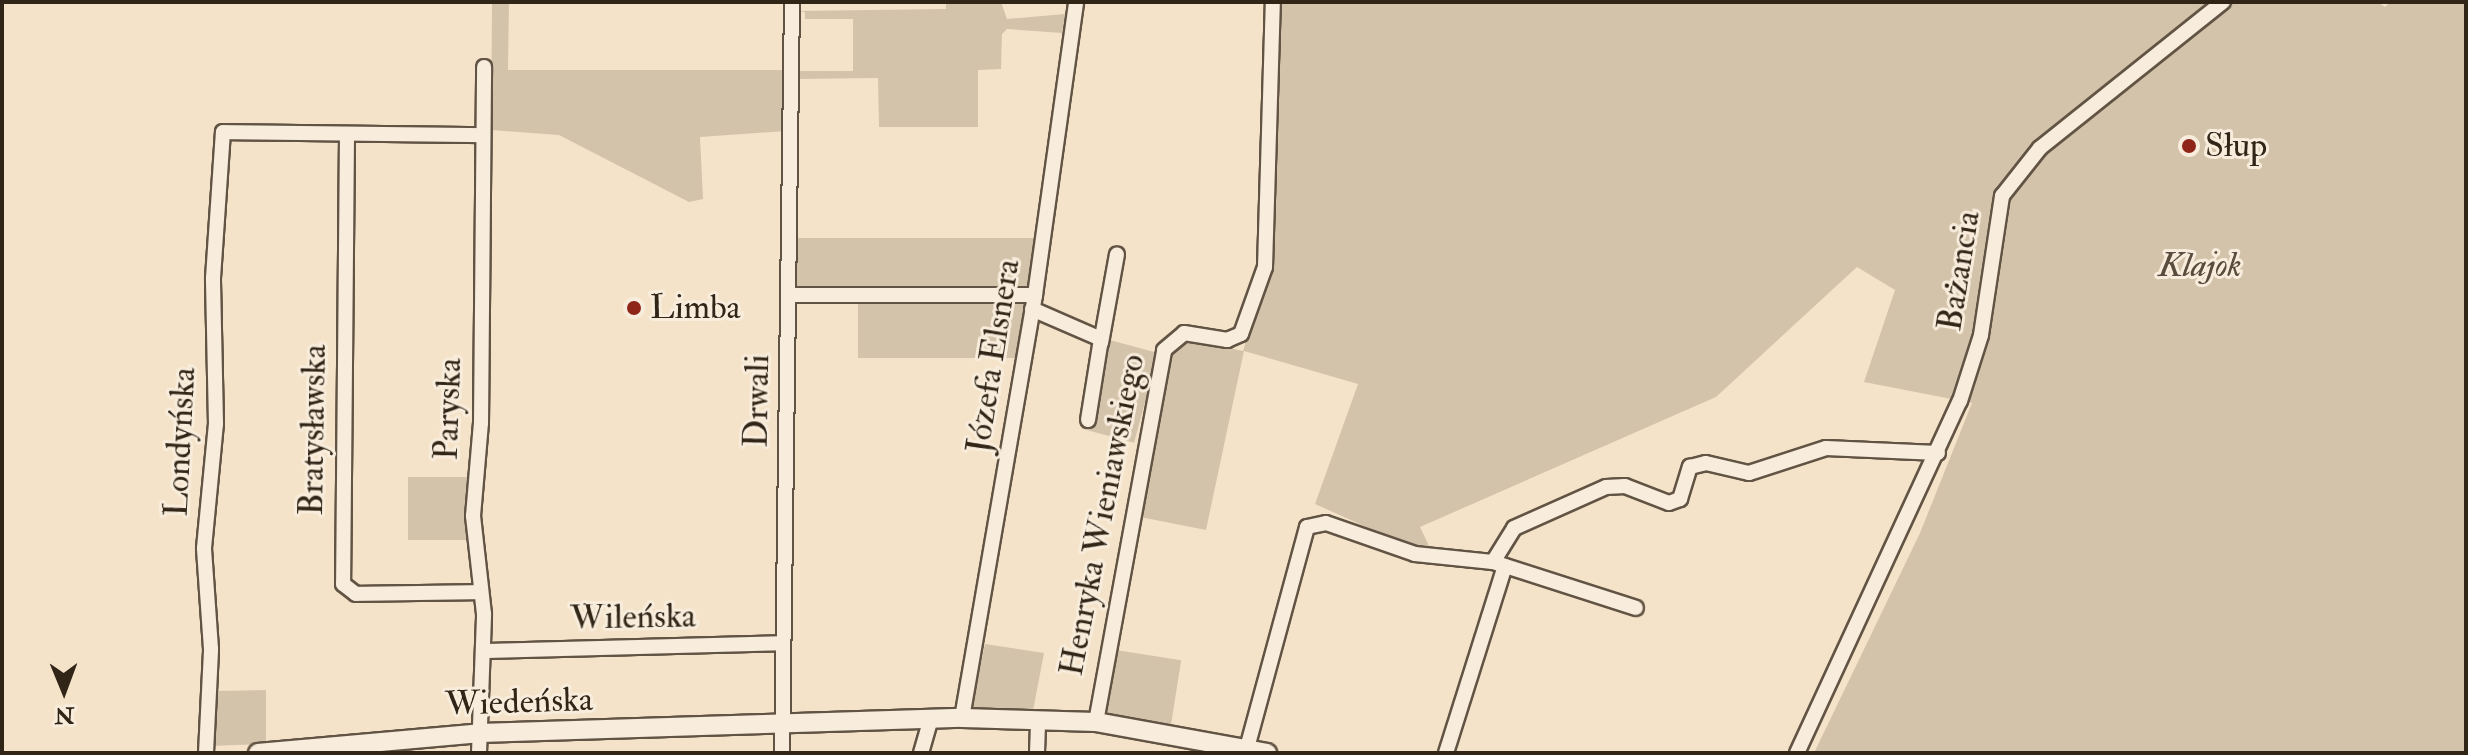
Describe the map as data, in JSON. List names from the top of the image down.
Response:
{
  "streets": {
    "street": [
      "Bażancia",
      "Józefa Elsnera",
      "Drwali",
      "Paryska",
      "Bratysławska",
      "Londyńska",
      "Henryka Wieniawskiego",
      "Wileńska",
      "Wiedeńska"
    ]
  },
  "crossings": [
    ["Józefa Elsnera", "Henryka Wieniawskiego"],
    ["Drwali", "Wileńska"],
    ["Drwali", "Wiedeńska"],
    ["Paryska", "Bratysławska"],
    ["Paryska", "Wileńska"],
    ["Paryska", "Wiedeńska"],
    ["Bratysławska", "Londyńska"],
    ["Henryka Wieniawskiego", "Wiedeńska"]
  ],
  "parks": ["Klajok"],
  "places": ["Słup", "Limba"],
  "north": "bottom"
}
